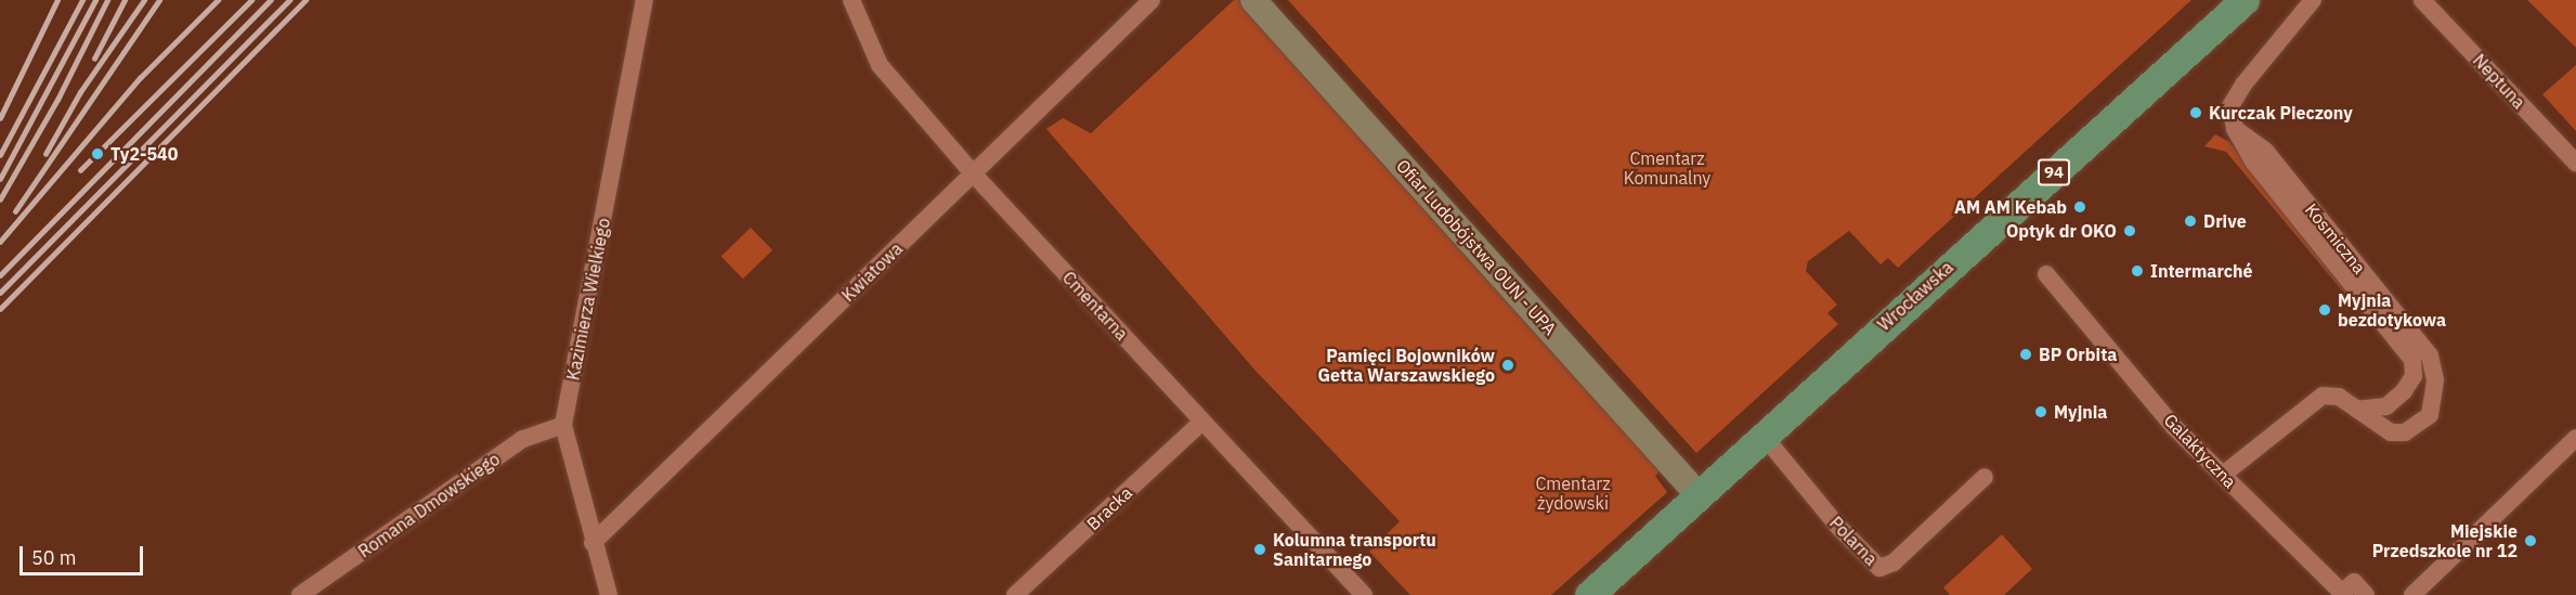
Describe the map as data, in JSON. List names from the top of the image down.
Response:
{
  "streets": {
    "main road": ["94", "Wrocławska"],
    "street": [
      "Neptuna",
      "Kosmiczna",
      "Ofiar Ludobójstwa OUN - UPA",
      "Kwiatowa",
      "Kazimierza Wielkiego",
      "Cmentarna",
      "Galaktyczna",
      "Romana Dmowskiego",
      "Bracka",
      "Polarna"
    ]
  },
  "crossings": [
    ["Kosmiczna", "Galaktyczna"],
    ["Ofiar Ludobójstwa OUN - UPA", "Wrocławska"],
    ["Kwiatowa", "Kazimierza Wielkiego"],
    ["Kwiatowa", "Cmentarna"],
    ["Wrocławska", "Polarna"],
    ["Kazimierza Wielkiego", "Romana Dmowskiego"],
    ["Cmentarna", "Bracka"]
  ],
  "parks": ["Cmentarz Komunalny", "Cmentarz żydowski"],
  "places": [
    "Kurczak Pieczony",
    "Ty2-540",
    "AM AM Kebab",
    "Drive",
    "Optyk dr OKO",
    "Intermarché",
    "Myjnia bezdotykowa",
    "BP Orbita",
    "Pamięci Bojowników Getta Warszawskiego",
    "Myjnia",
    "Miejskie Przedszkole nr 12",
    "Kolumna transportu Sanitarnego"
  ],
  "scale_bar": "50 m"
}
